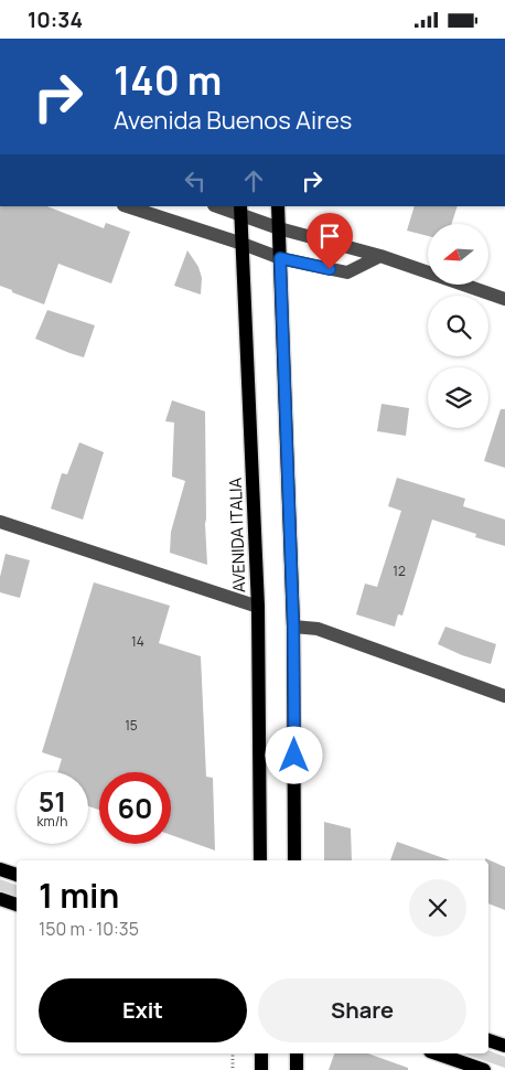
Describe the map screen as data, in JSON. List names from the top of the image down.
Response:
{
  "streets": {
    "main road": ["AVENIDA ITALIA"]
  },
  "house_numbers": ["12", "14", "15"],
  "north": "left",
  "page": {
    "status": "10:34",
    "turn": ["140 m", "Avenida Buenos Aires"],
    "speed": "51 km/h",
    "limit": "60",
    "heading": ["1 min", "150 m · 10:35"],
    "buttons": ["Exit", "Share"]
  }
}
